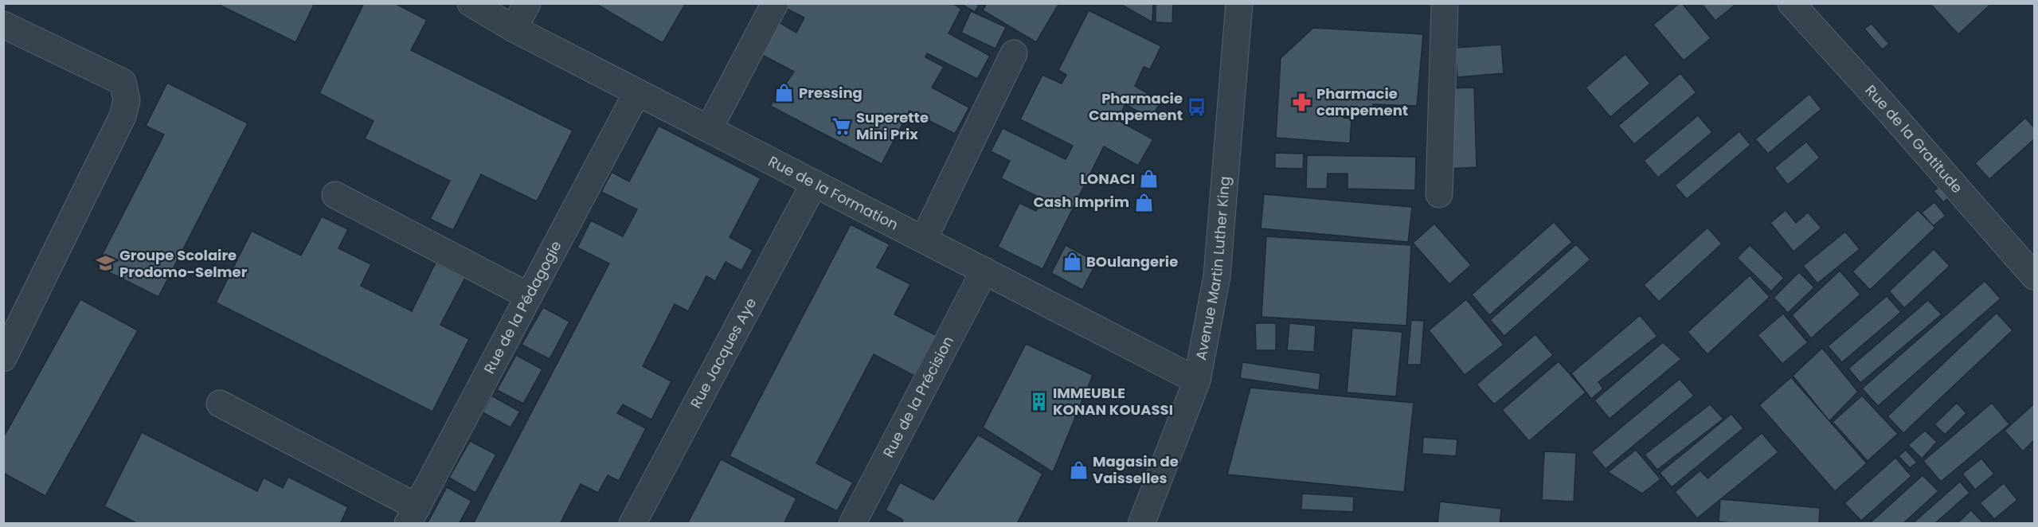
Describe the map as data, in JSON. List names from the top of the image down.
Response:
{
  "streets": {
    "street": [
      "Rue de la Gratitude",
      "Rue de la Formation",
      "Avenue Martin Luther King",
      "Rue de la Pédagogie",
      "Rue Jacques Aye",
      "Rue de la Précision"
    ]
  },
  "crossings": [
    ["Rue de la Formation", "Avenue Martin Luther King"],
    ["Rue de la Formation", "Rue de la Pédagogie"],
    ["Rue de la Formation", "Rue Jacques Aye"],
    ["Rue de la Formation", "Rue de la Précision"]
  ],
  "places": {
    "shop": [
      "Pressing",
      "LONACI",
      "Cash Imprim",
      "BOulangerie",
      "Magasin de Vaisselles"
    ],
    "pharmacy": ["Pharmacie campement"],
    "bus stop": ["Pharmacie Campement"],
    "supermarket": ["Superette Mini Prix"],
    "school or university": ["Groupe Scolaire Prodomo-Selmer"],
    "building": ["IMMEUBLE KONAN KOUASSI"]
  }
}
